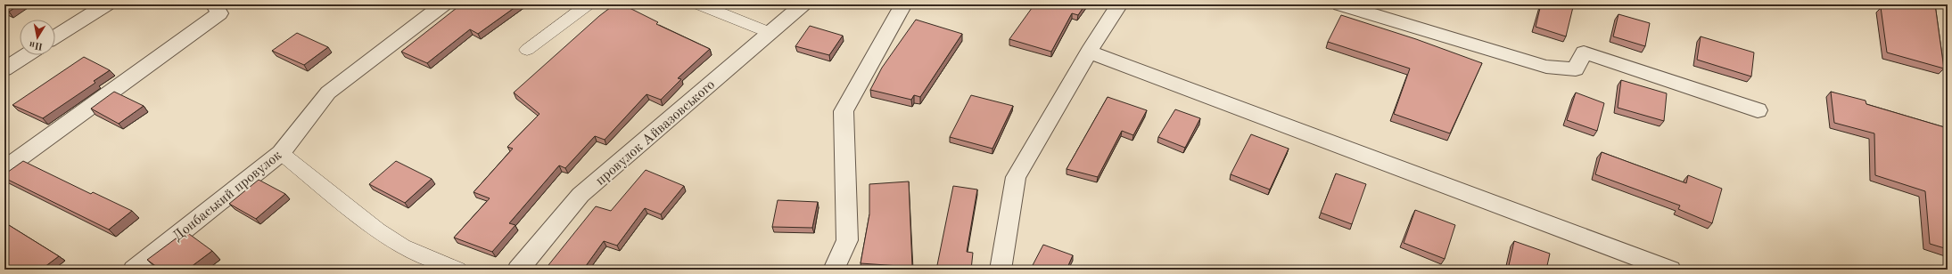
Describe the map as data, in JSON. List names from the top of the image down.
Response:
{
  "streets": {
    "street": ["провулок Айвазовського", "Донбаський провулок"]
  },
  "north": "bottom"
}
